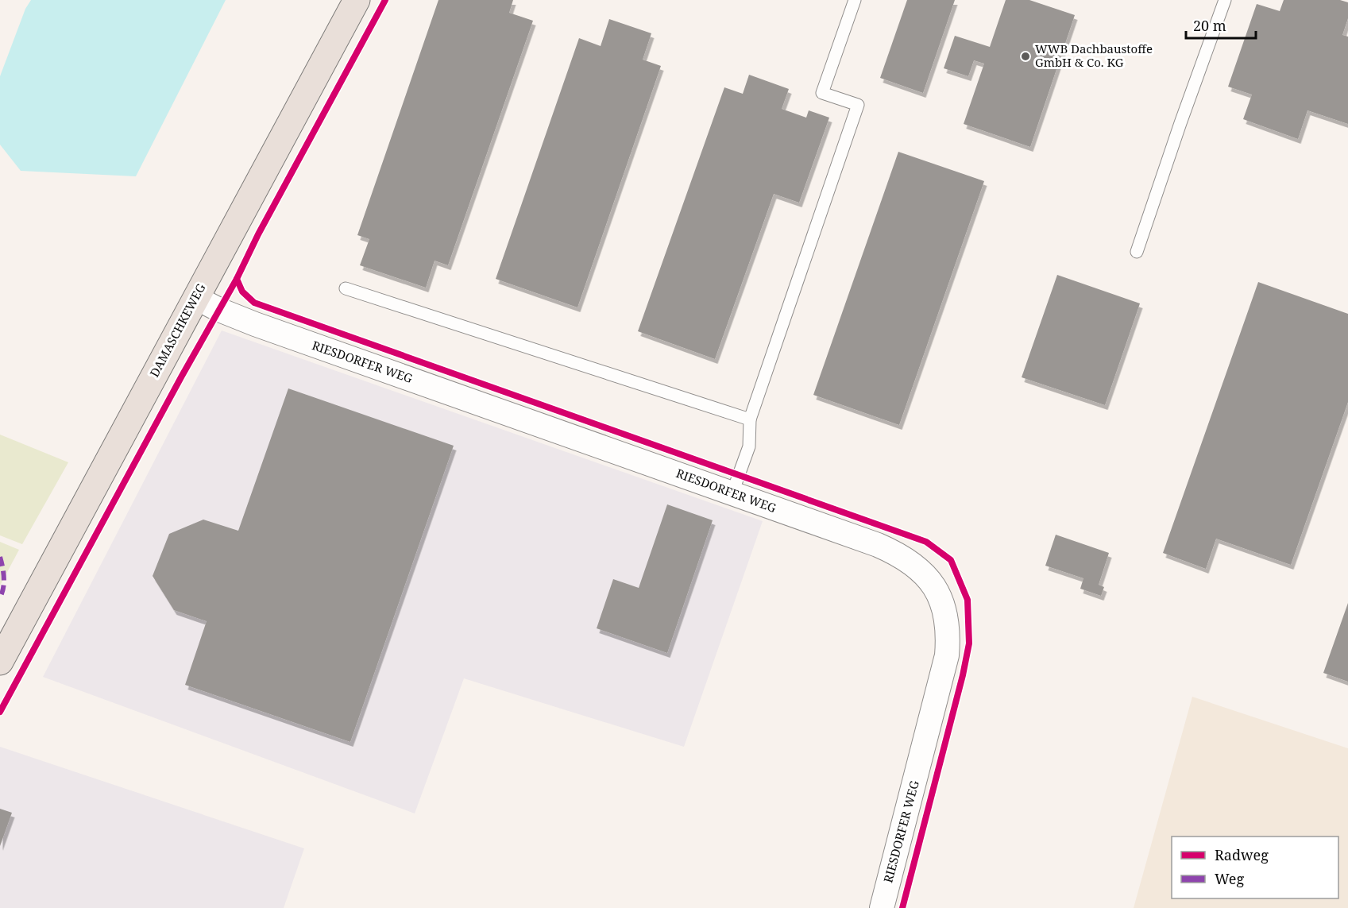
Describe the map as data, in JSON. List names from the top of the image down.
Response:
{
  "streets": {
    "main road": ["DAMASCHKEWEG"],
    "street": ["RIESDORFER WEG"]
  },
  "crossings": [
    ["DAMASCHKEWEG", "RIESDORFER WEG"]
  ],
  "places": ["WWB Dachbaustoffe GmbH & Co. KG"],
  "legend": ["Radweg", "Weg"],
  "scale_bar": "20 m"
}
